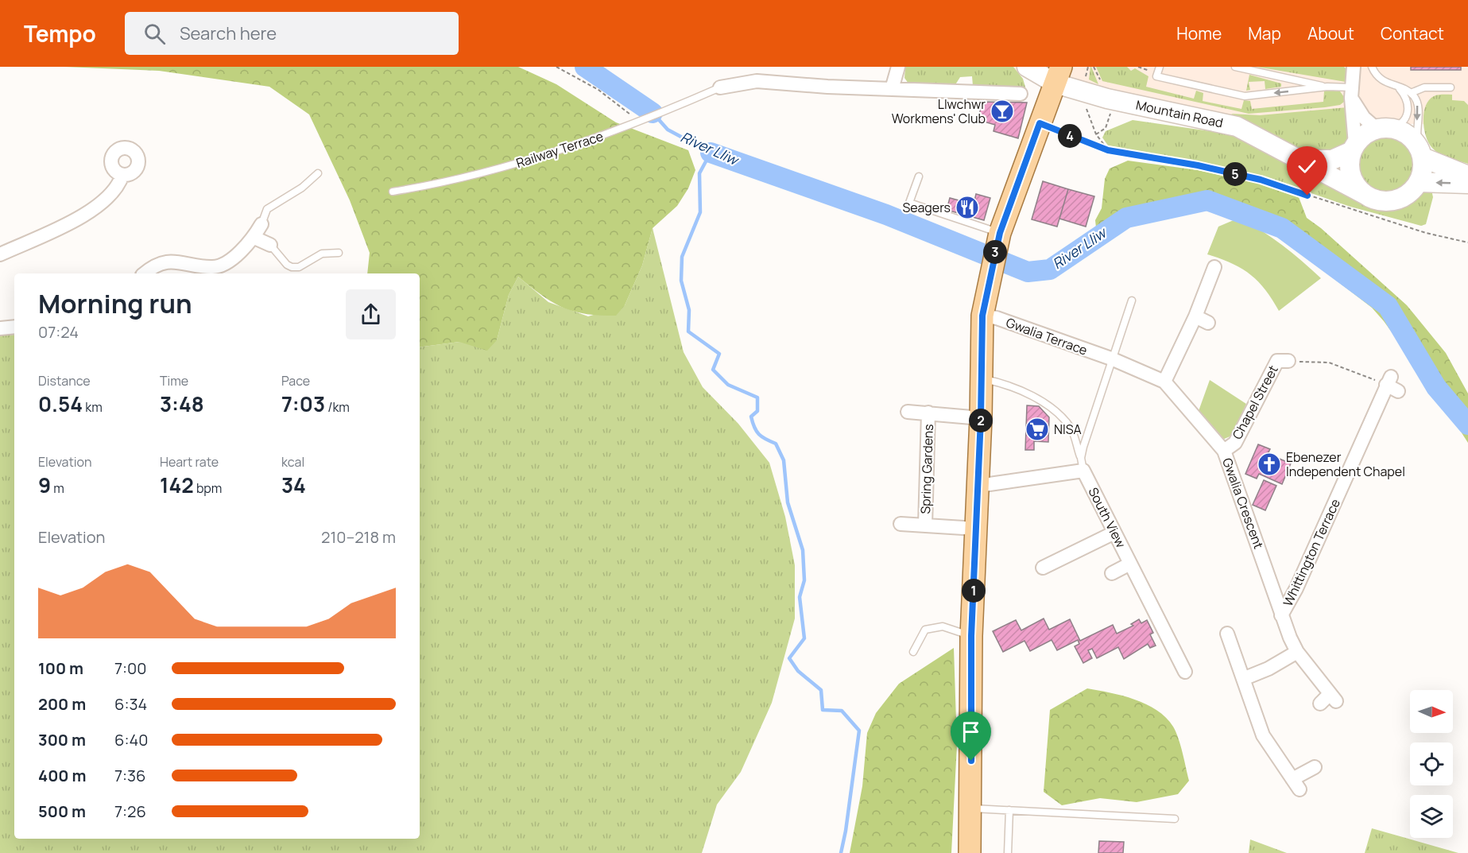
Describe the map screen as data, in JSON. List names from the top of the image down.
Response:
{
  "streets": {
    "street": [
      "Mountain Road",
      "Gwalia Terrace",
      "Chapel Street",
      "Spring Gardens",
      "Gwalia Crescent",
      "South View",
      "Whittington Terrace"
    ],
    "lane": ["Railway Terrace"]
  },
  "crossings": [
    ["Gwalia Terrace", "Gwalia Crescent"],
    ["Chapel Street", "Gwalia Crescent"],
    ["Gwalia Crescent", "Whittington Terrace"]
  ],
  "water": ["River Lliw"],
  "places": {
    "bar": ["Llwchwr Workmens' Club"],
    "restaurant": ["Seagers"],
    "supermarket": ["NISA"],
    "church": ["Ebenezer Independent Chapel"]
  },
  "north": "right",
  "page": {
    "header": "Tempo",
    "search": "Search here",
    "nav": [
      "Home",
      "Map",
      "About",
      "Contact"
    ],
    "pins": [
      "4",
      "5",
      "3",
      "2",
      "1"
    ],
    "heading": ["Morning run", "07:24"],
    "stats": [
      ["Distance", "0.54 km"],
      ["Time", "3:48"],
      ["Pace", "7:03 /km"],
      ["Elevation", "9 m"],
      ["Heart rate", "142 bpm"],
      ["kcal", "34"]
    ],
    "chart": ["Elevation", "210–218 m"],
    "list": [
      {
        "name": "100 m",
        "note": "7:00"
      },
      {
        "name": "200 m",
        "note": "6:34"
      },
      {
        "name": "300 m",
        "note": "6:40"
      },
      {
        "name": "400 m",
        "note": "7:36"
      },
      {
        "name": "500 m",
        "note": "7:26"
      }
    ]
  }
}
